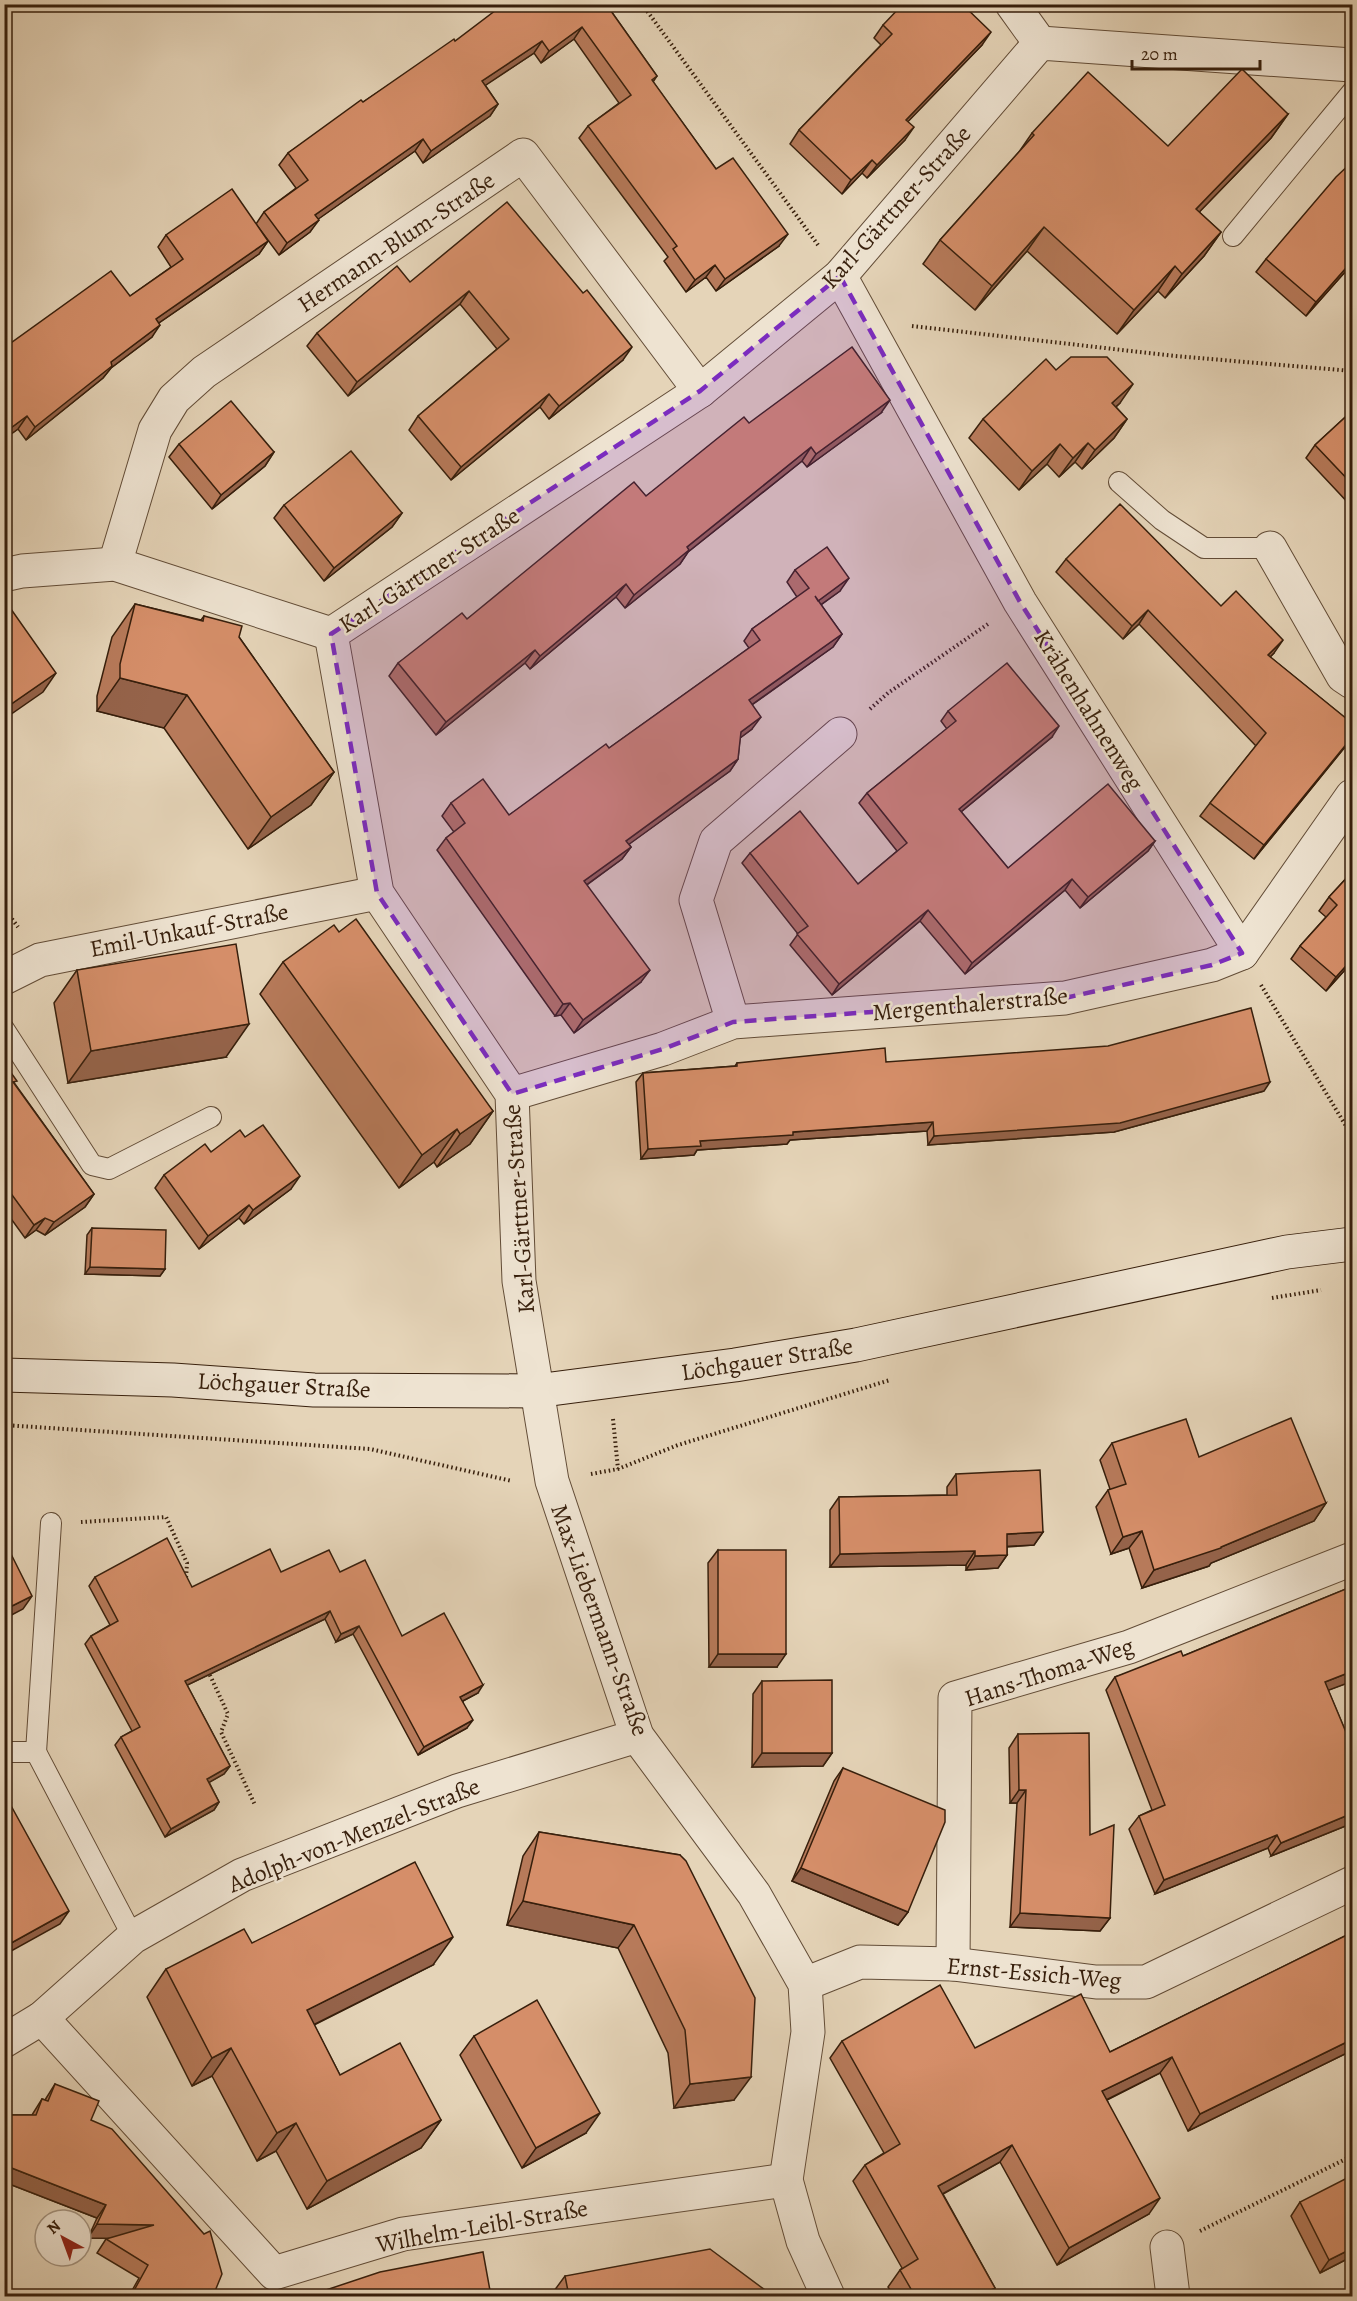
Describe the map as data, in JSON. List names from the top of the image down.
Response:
{
  "streets": {
    "street": [
      "Karl-Gärttner-Straße",
      "Hermann-Blum-Straße",
      "Krähenhahnenweg",
      "Emil-Unkauf-Straße",
      "Mergenthalerstraße",
      "Löchgauer Straße",
      "Max-Liebermann-Straße",
      "Hans-Thoma-Weg",
      "Adolph-von-Menzel-Straße",
      "Ernst-Essich-Weg",
      "Wilhelm-Leibl-Straße"
    ]
  },
  "crossings": [
    ["Karl-Gärttner-Straße", "Hermann-Blum-Straße"],
    ["Karl-Gärttner-Straße", "Krähenhahnenweg"],
    ["Karl-Gärttner-Straße", "Emil-Unkauf-Straße"],
    ["Karl-Gärttner-Straße", "Mergenthalerstraße"],
    ["Karl-Gärttner-Straße", "Löchgauer Straße"],
    ["Karl-Gärttner-Straße", "Max-Liebermann-Straße"],
    ["Krähenhahnenweg", "Mergenthalerstraße"],
    ["Löchgauer Straße", "Max-Liebermann-Straße"],
    ["Max-Liebermann-Straße", "Adolph-von-Menzel-Straße"],
    ["Max-Liebermann-Straße", "Ernst-Essich-Weg"],
    ["Max-Liebermann-Straße", "Wilhelm-Leibl-Straße"],
    ["Hans-Thoma-Weg", "Ernst-Essich-Weg"],
    ["Adolph-von-Menzel-Straße", "Wilhelm-Leibl-Straße"]
  ],
  "scale_bar": "20 m",
  "north": "top left"
}
